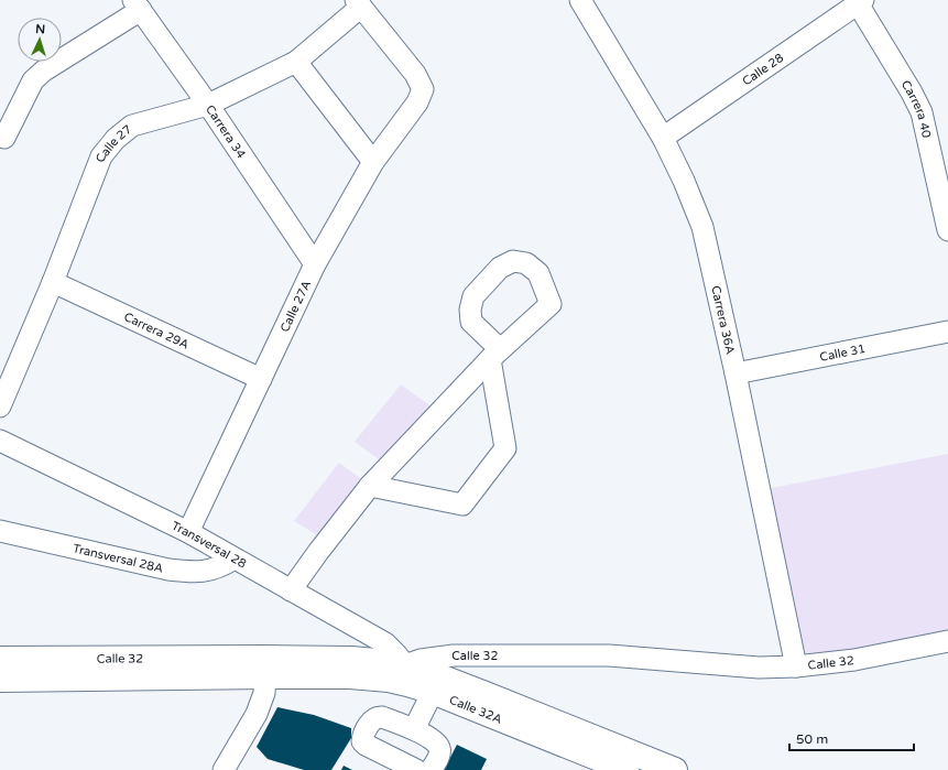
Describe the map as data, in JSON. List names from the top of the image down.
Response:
{
  "streets": {
    "main road": ["Calle 32", "Calle 32A"],
    "street": [
      "Calle 28",
      "Carrera 40",
      "Carrera 34",
      "Calle 27",
      "Calle 27A",
      "Carrera 36A",
      "Carrera 29A",
      "Calle 31",
      "Transversal 28",
      "Transversal 28A"
    ]
  },
  "crossings": [
    ["Calle 28", "Carrera 40"],
    ["Calle 28", "Carrera 36A"],
    ["Carrera 34", "Calle 27"],
    ["Carrera 34", "Calle 27A"],
    ["Calle 27", "Calle 27A"],
    ["Calle 27", "Carrera 29A"],
    ["Calle 27A", "Carrera 29A"],
    ["Calle 27A", "Transversal 28"],
    ["Carrera 36A", "Calle 31"],
    ["Carrera 36A", "Calle 32"],
    ["Transversal 28", "Transversal 28A"],
    ["Transversal 28", "Calle 32"],
    ["Transversal 28", "Calle 32A"],
    ["Calle 32", "Calle 32A"]
  ],
  "scale_bar": "50 m",
  "north": "top"
}
